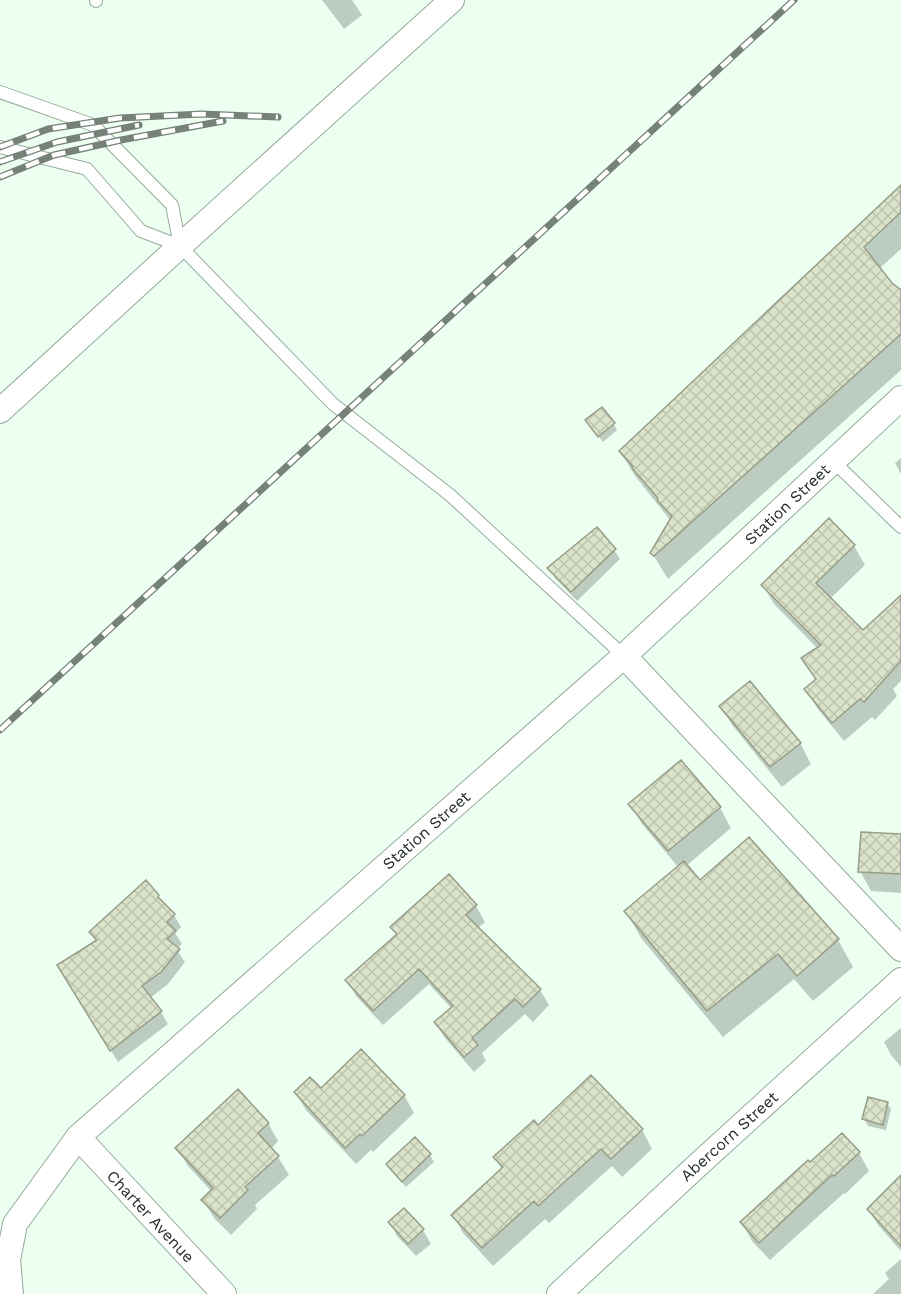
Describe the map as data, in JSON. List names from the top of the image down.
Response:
{
  "streets": {
    "street": ["Station Street", "Abercorn Street", "Charter Avenue"]
  },
  "crossings": [
    ["Station Street", "Charter Avenue"]
  ]
}
